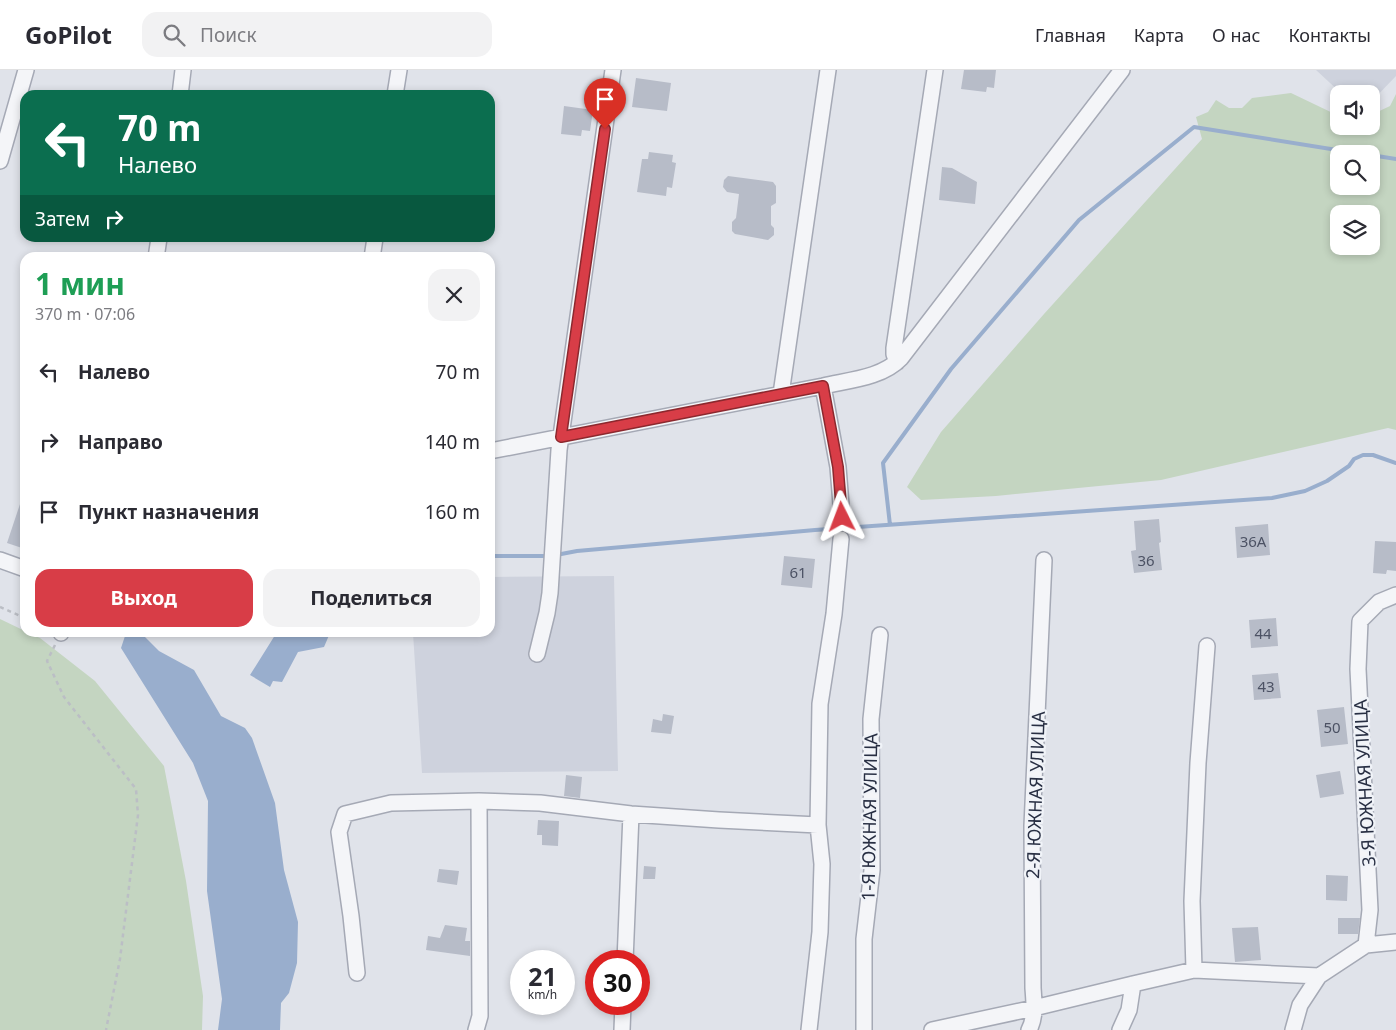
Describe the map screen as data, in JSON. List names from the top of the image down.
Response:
{
  "streets": {
    "street": ["3-Я ЮЖНАЯ УЛИЦА", "2-Я ЮЖНАЯ УЛИЦА", "1-Я ЮЖНАЯ УЛИЦА"]
  },
  "house_numbers": [
    "36А",
    "36",
    "61",
    "44",
    "43",
    "50"
  ],
  "page": {
    "header": "GoPilot",
    "search": "Поиск",
    "nav": [
      "Главная",
      "Карта",
      "О нас",
      "Контакты"
    ],
    "turn": ["70 m", "Налево"],
    "then": "Затем",
    "heading": ["1 мин", "370 m · 07:06"],
    "list": [
      {
        "name": "Налево",
        "value": "70 m"
      },
      {
        "name": "Направо",
        "value": "140 m"
      },
      {
        "name": "Пункт назначения",
        "value": "160 m"
      }
    ],
    "buttons": ["Выход", "Поделиться"],
    "speed": "21 km/h",
    "limit": "30"
  }
}
